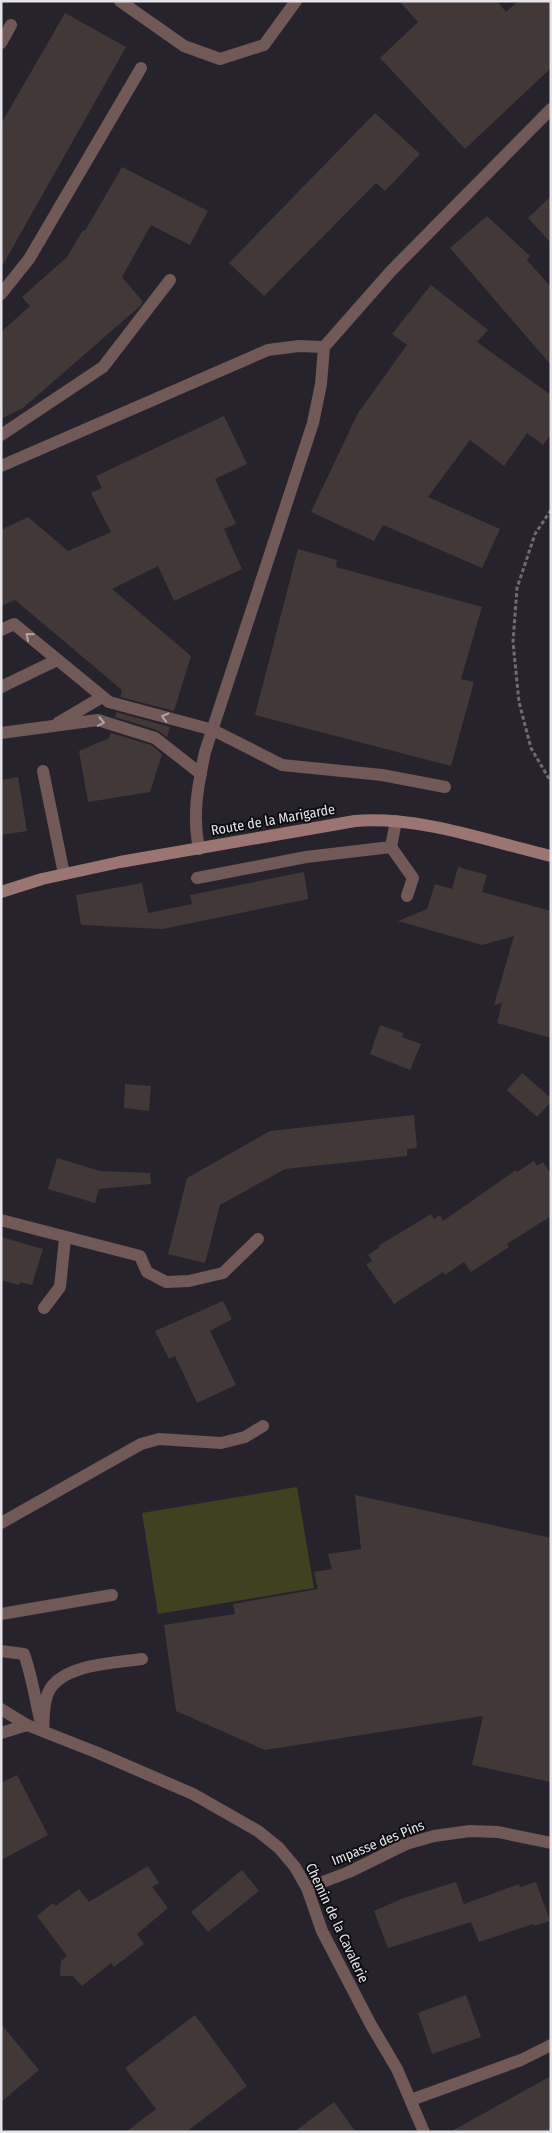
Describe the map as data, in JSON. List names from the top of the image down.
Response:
{
  "streets": {
    "main road": ["Route de la Marigarde"],
    "street": ["Impasse des Pins", "Chemin de la Cavalerie"]
  },
  "crossings": [
    ["Impasse des Pins", "Chemin de la Cavalerie"]
  ]
}
